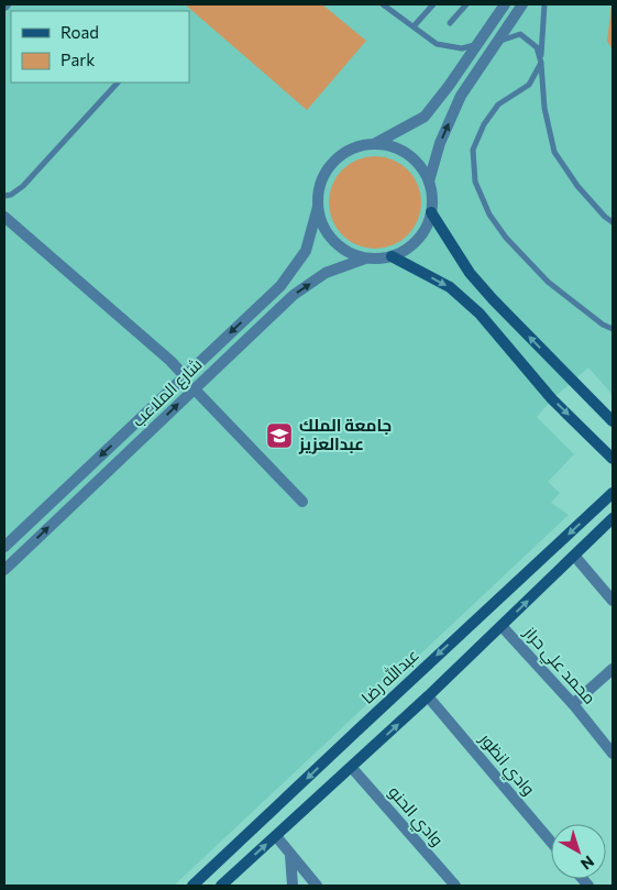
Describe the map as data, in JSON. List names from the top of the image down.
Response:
{
  "streets": {
    "street": [
      "شارع الملاعب",
      "محمد علي حراز",
      "عبدالله رضا",
      "وادي انظور",
      "وادي الحنو"
    ]
  },
  "places": {
    "school or university": ["جامعة الملك عبدالعزيز"]
  },
  "legend": ["Road", "Park"],
  "north": "bottom right"
}
